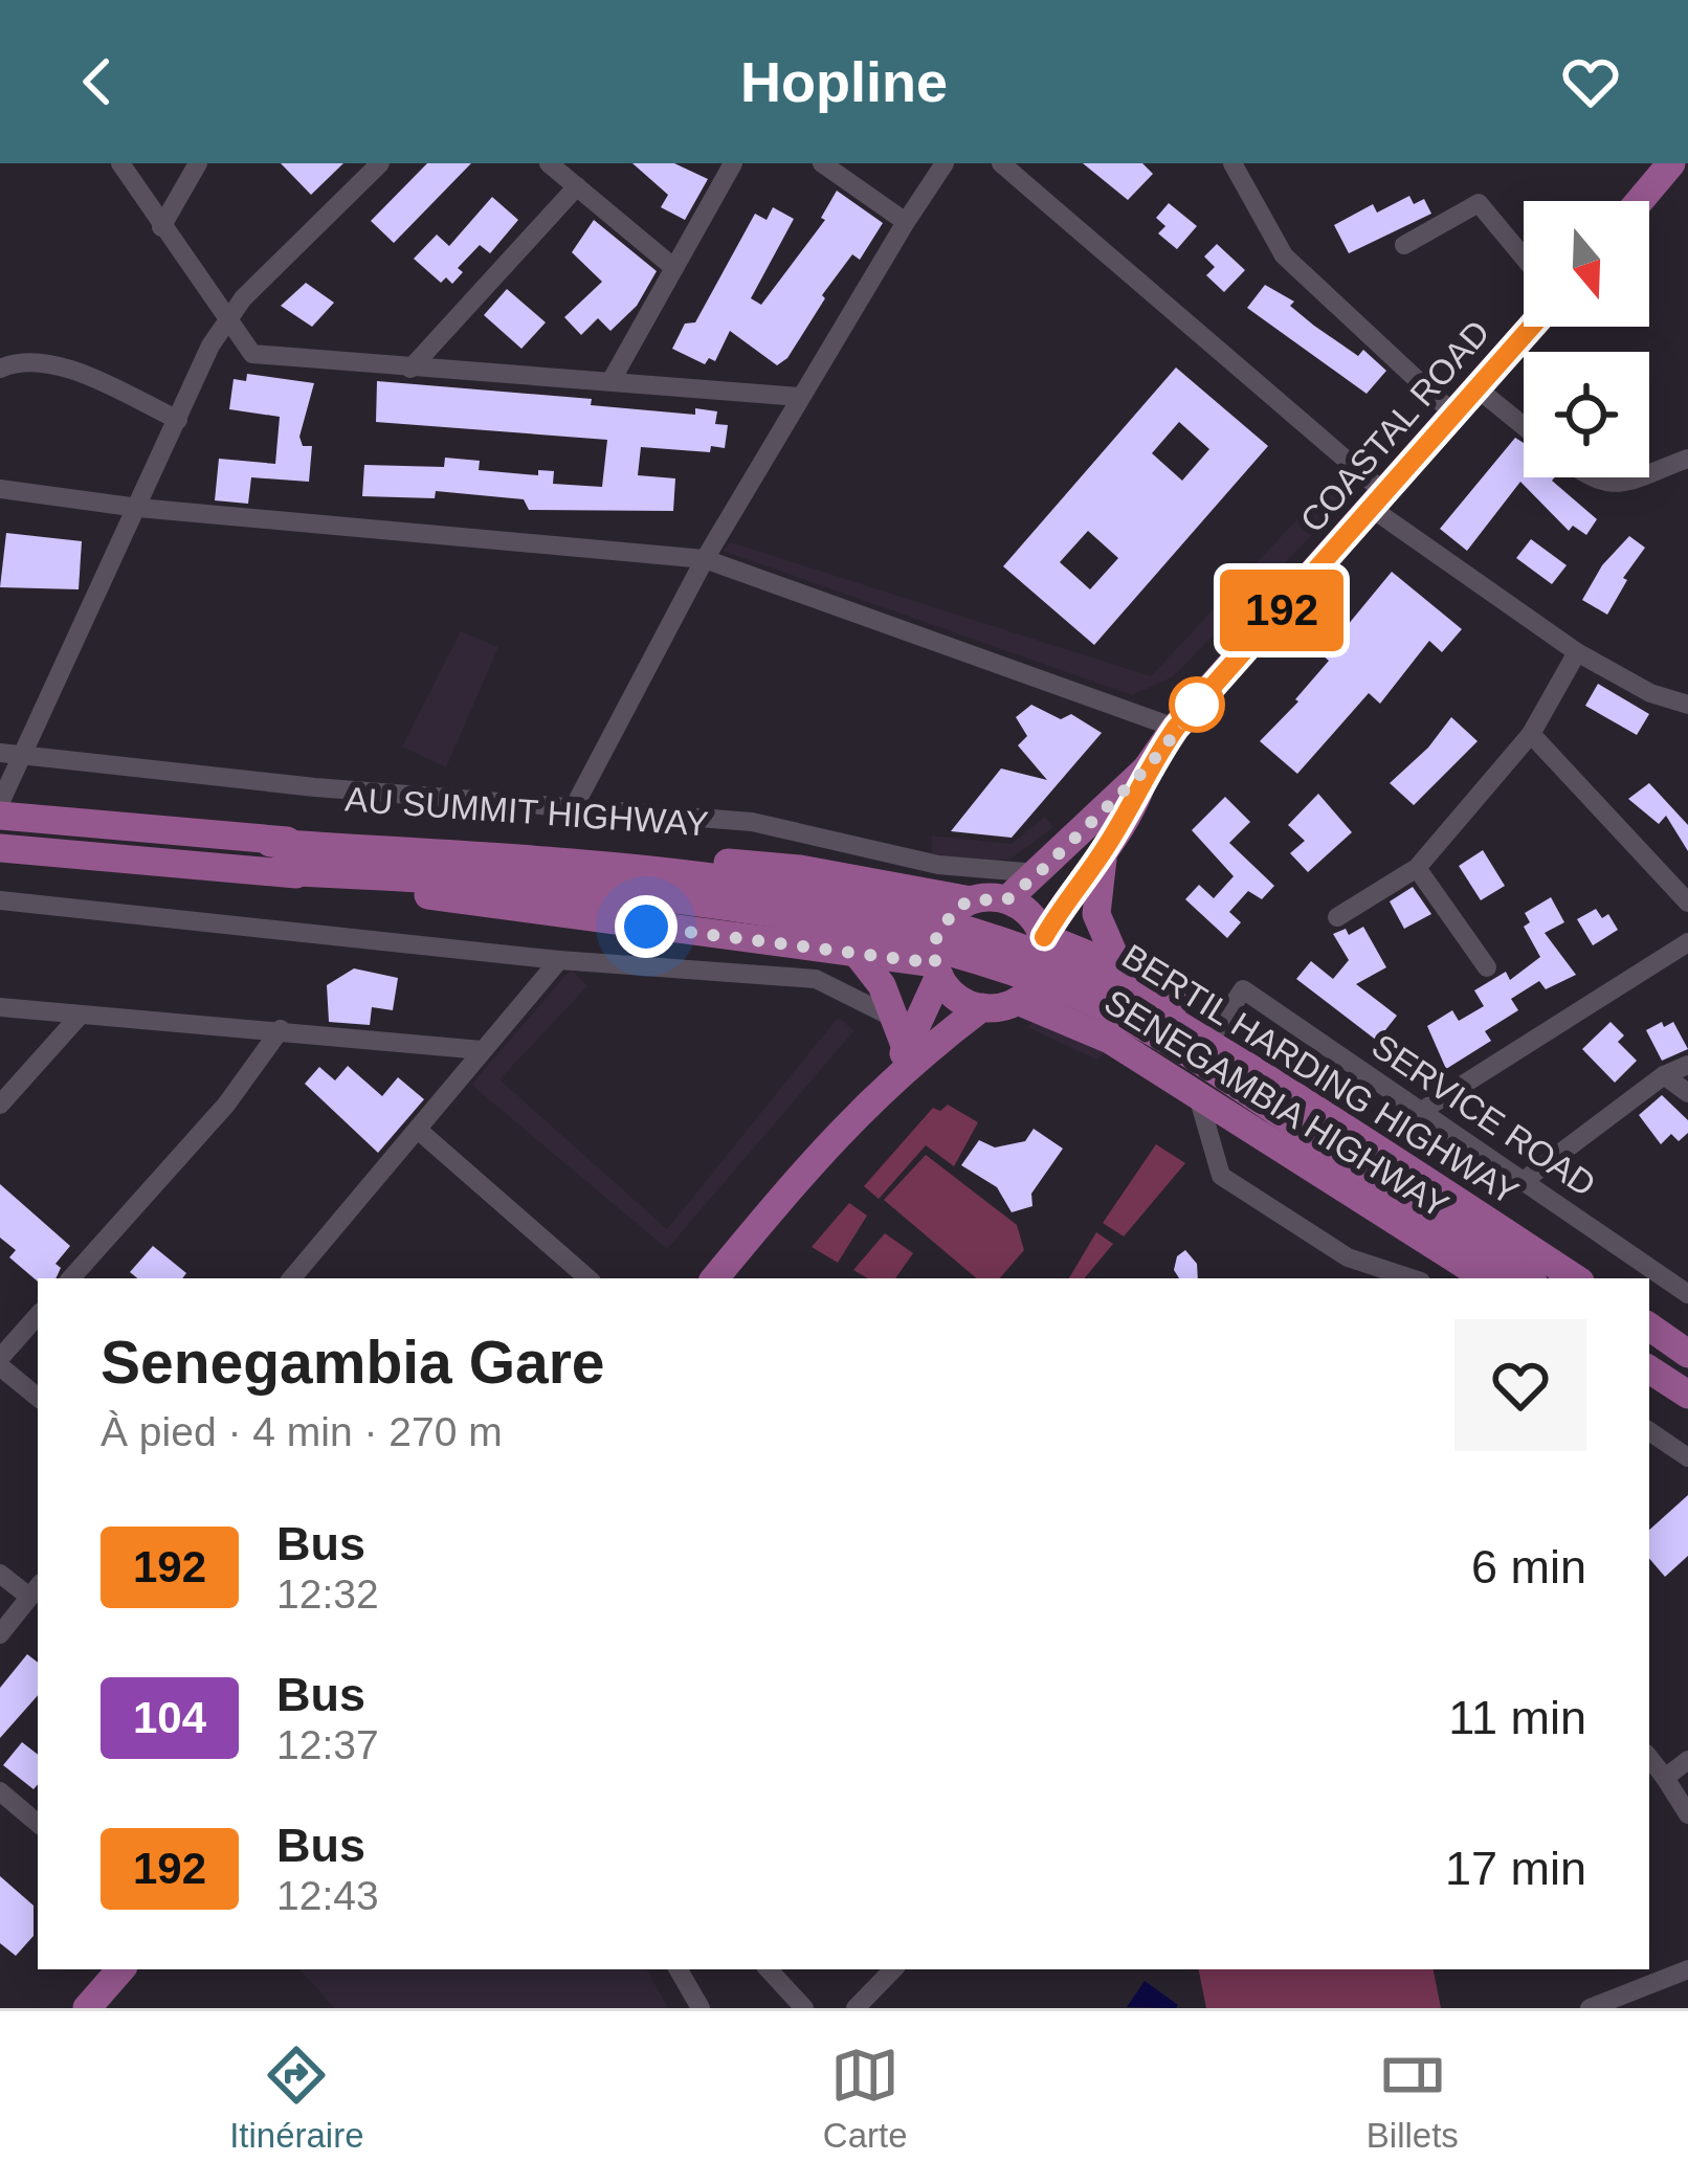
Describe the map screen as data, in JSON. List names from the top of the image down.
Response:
{
  "streets": {
    "main road": [
      "COASTAL ROAD",
      "AU SUMMIT HIGHWAY",
      "BERTIL HARDING HIGHWAY",
      "SENEGAMBIA HIGHWAY"
    ],
    "street": ["SERVICE ROAD"]
  },
  "crossings": [
    ["COASTAL ROAD", "AU SUMMIT HIGHWAY"],
    ["COASTAL ROAD", "SENEGAMBIA HIGHWAY"],
    ["AU SUMMIT HIGHWAY", "BERTIL HARDING HIGHWAY"],
    ["AU SUMMIT HIGHWAY", "SENEGAMBIA HIGHWAY"],
    ["SENEGAMBIA HIGHWAY", "SERVICE ROAD"]
  ],
  "lines": ["bus line 192"],
  "north": "bottom",
  "page": {
    "header": "Hopline",
    "on_map": "192",
    "heading": ["Senegambia Gare", "À pied · 4 min · 270 m"],
    "list": [
      {
        "mark": "192",
        "name": "Bus",
        "note": "12:32",
        "value": "6 min"
      },
      {
        "mark": "104",
        "name": "Bus",
        "note": "12:37",
        "value": "11 min"
      },
      {
        "mark": "192",
        "name": "Bus",
        "note": "12:43",
        "value": "17 min"
      }
    ],
    "tabs": ["Itinéraire", "Carte", "Billets"]
  }
}
